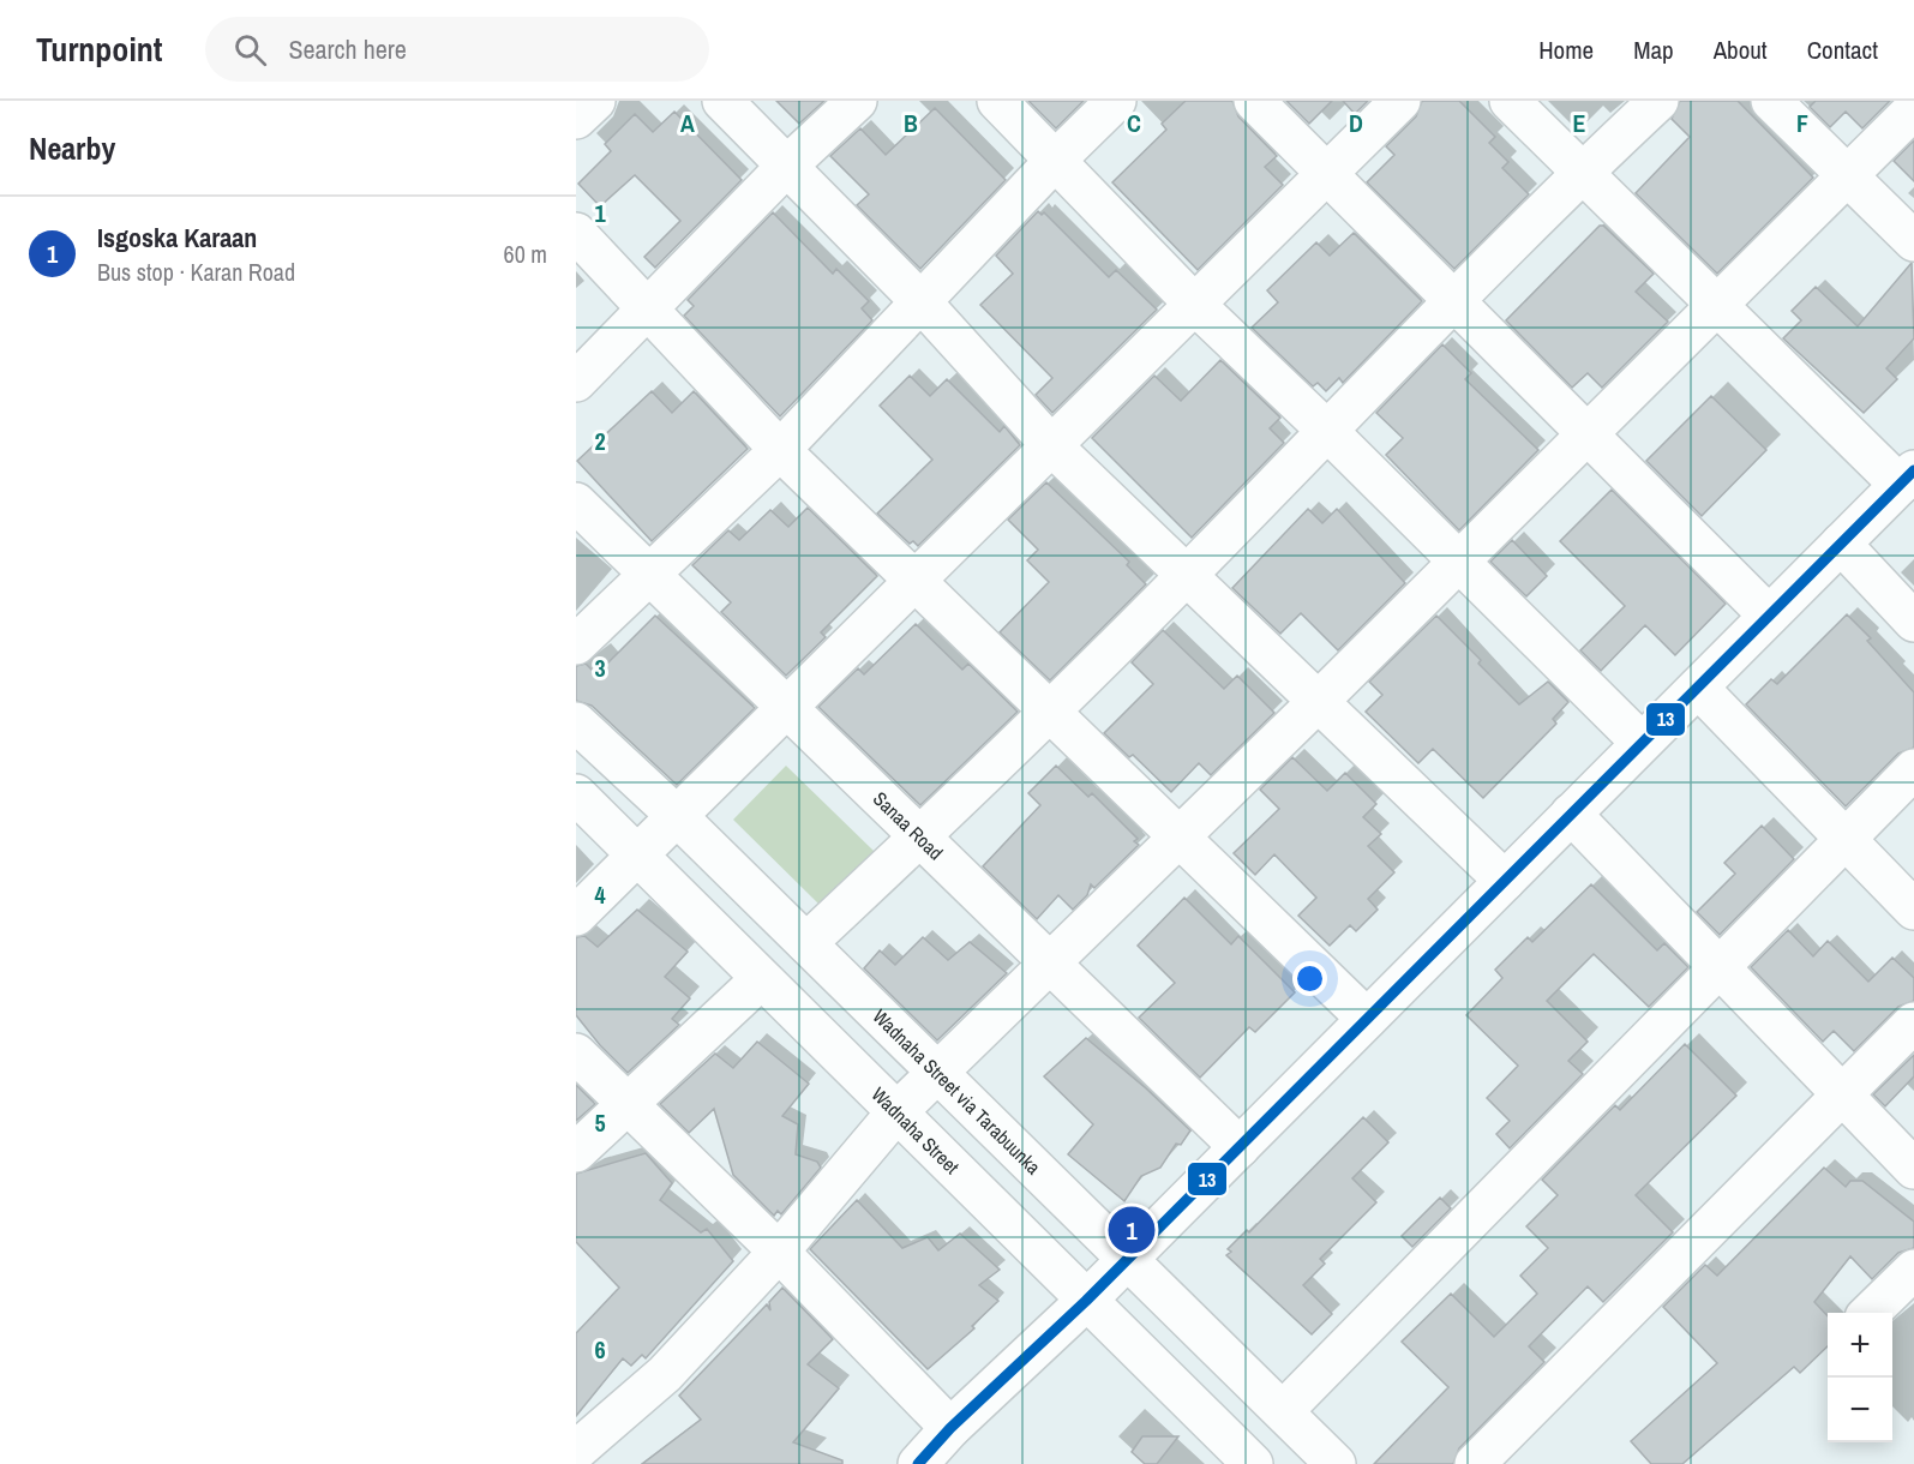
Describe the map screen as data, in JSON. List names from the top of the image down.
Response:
{
  "streets": {
    "street": ["Sanaa Road", "Wadnaha Street via Tarabuunka", "Wadnaha Street"]
  },
  "lines": ["transit line 13"],
  "page": {
    "header": "Turnpoint",
    "search": "Search here",
    "nav": [
      "Home",
      "Map",
      "About",
      "Contact"
    ],
    "heading": "Nearby",
    "list": [
      {
        "mark": "1",
        "name": "Isgoska Karaan",
        "note": "Bus stop · Karan Road",
        "value": "60 m"
      }
    ],
    "pins": "1",
    "map_buttons": ["+", "−"]
  },
  "grid": {
    "columns": [
      "A",
      "B",
      "C",
      "D",
      "E",
      "F"
    ],
    "rows": [
      "1",
      "2",
      "3",
      "4",
      "5",
      "6"
    ]
  }
}
